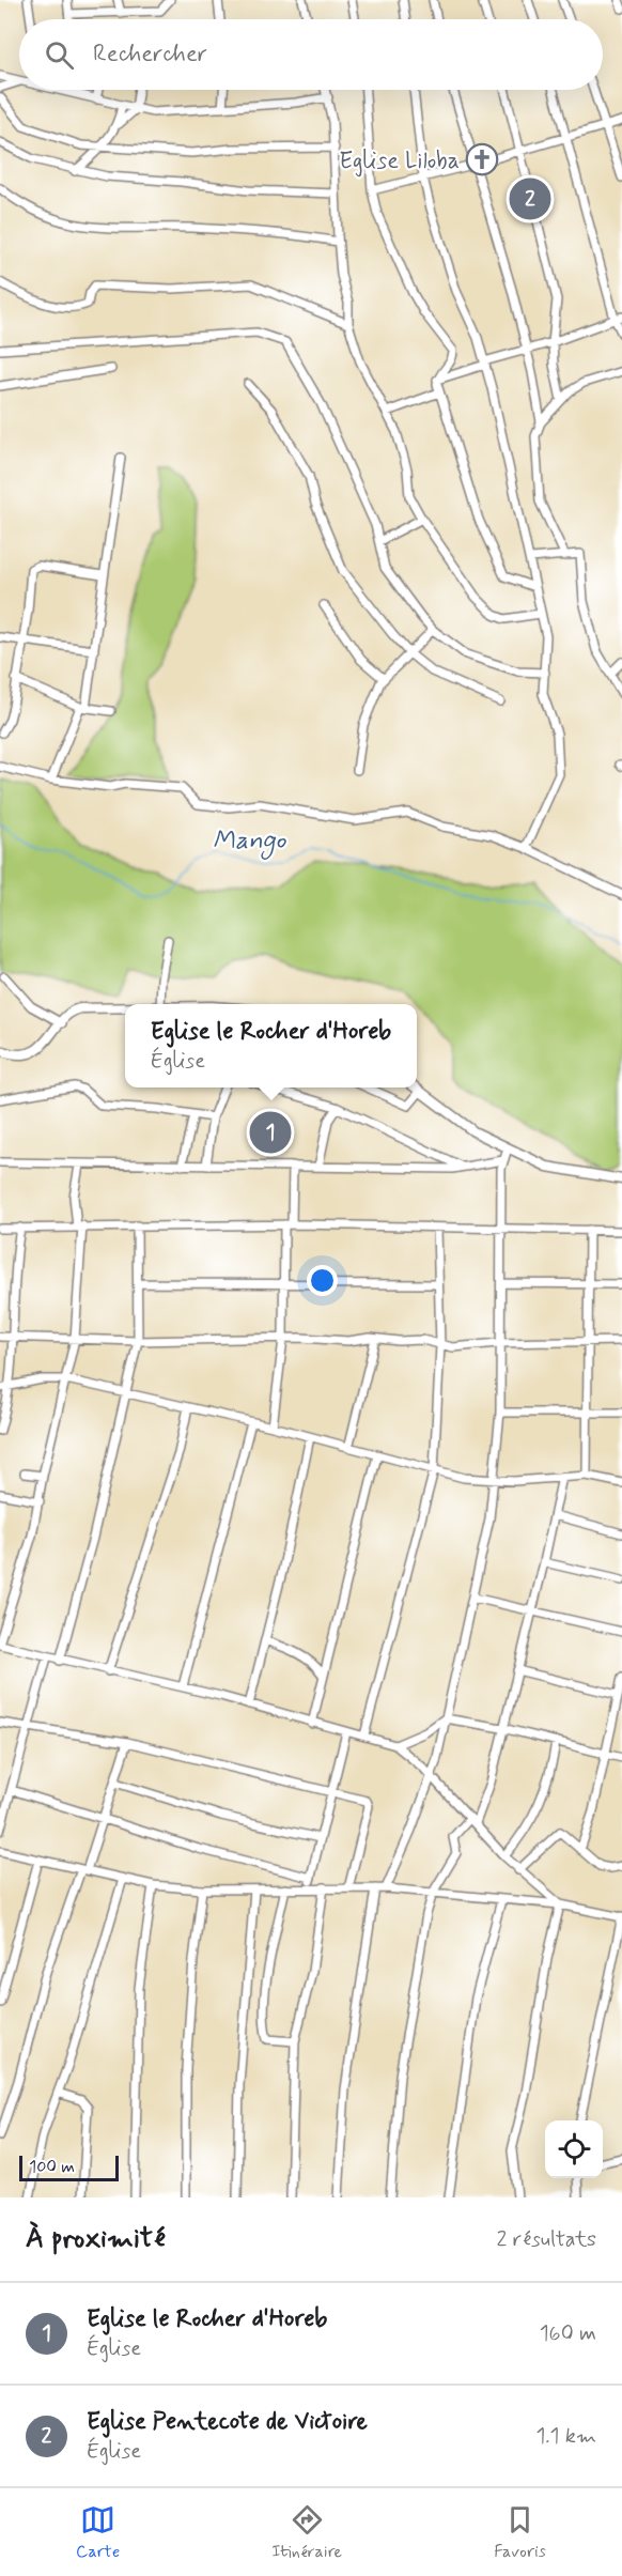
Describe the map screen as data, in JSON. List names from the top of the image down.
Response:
{
  "water": ["Mango"],
  "places": {
    "church": ["Eglise Liloba"]
  },
  "scale_bar": "100 m",
  "page": {
    "search": "Rechercher",
    "pins": ["2", "1"],
    "popup": ["Eglise le Rocher d'Horeb", "Église"],
    "scale": "100 m",
    "heading": ["À proximité", "2 résultats"],
    "list": [
      {
        "mark": "1",
        "name": "Eglise le Rocher d'Horeb",
        "note": "Église",
        "value": "160 m"
      },
      {
        "mark": "2",
        "name": "Eglise Pentecote de Victoire",
        "note": "Église",
        "value": "1.1 km"
      }
    ],
    "nav": ["Carte", "Itinéraire", "Favoris"]
  }
}
